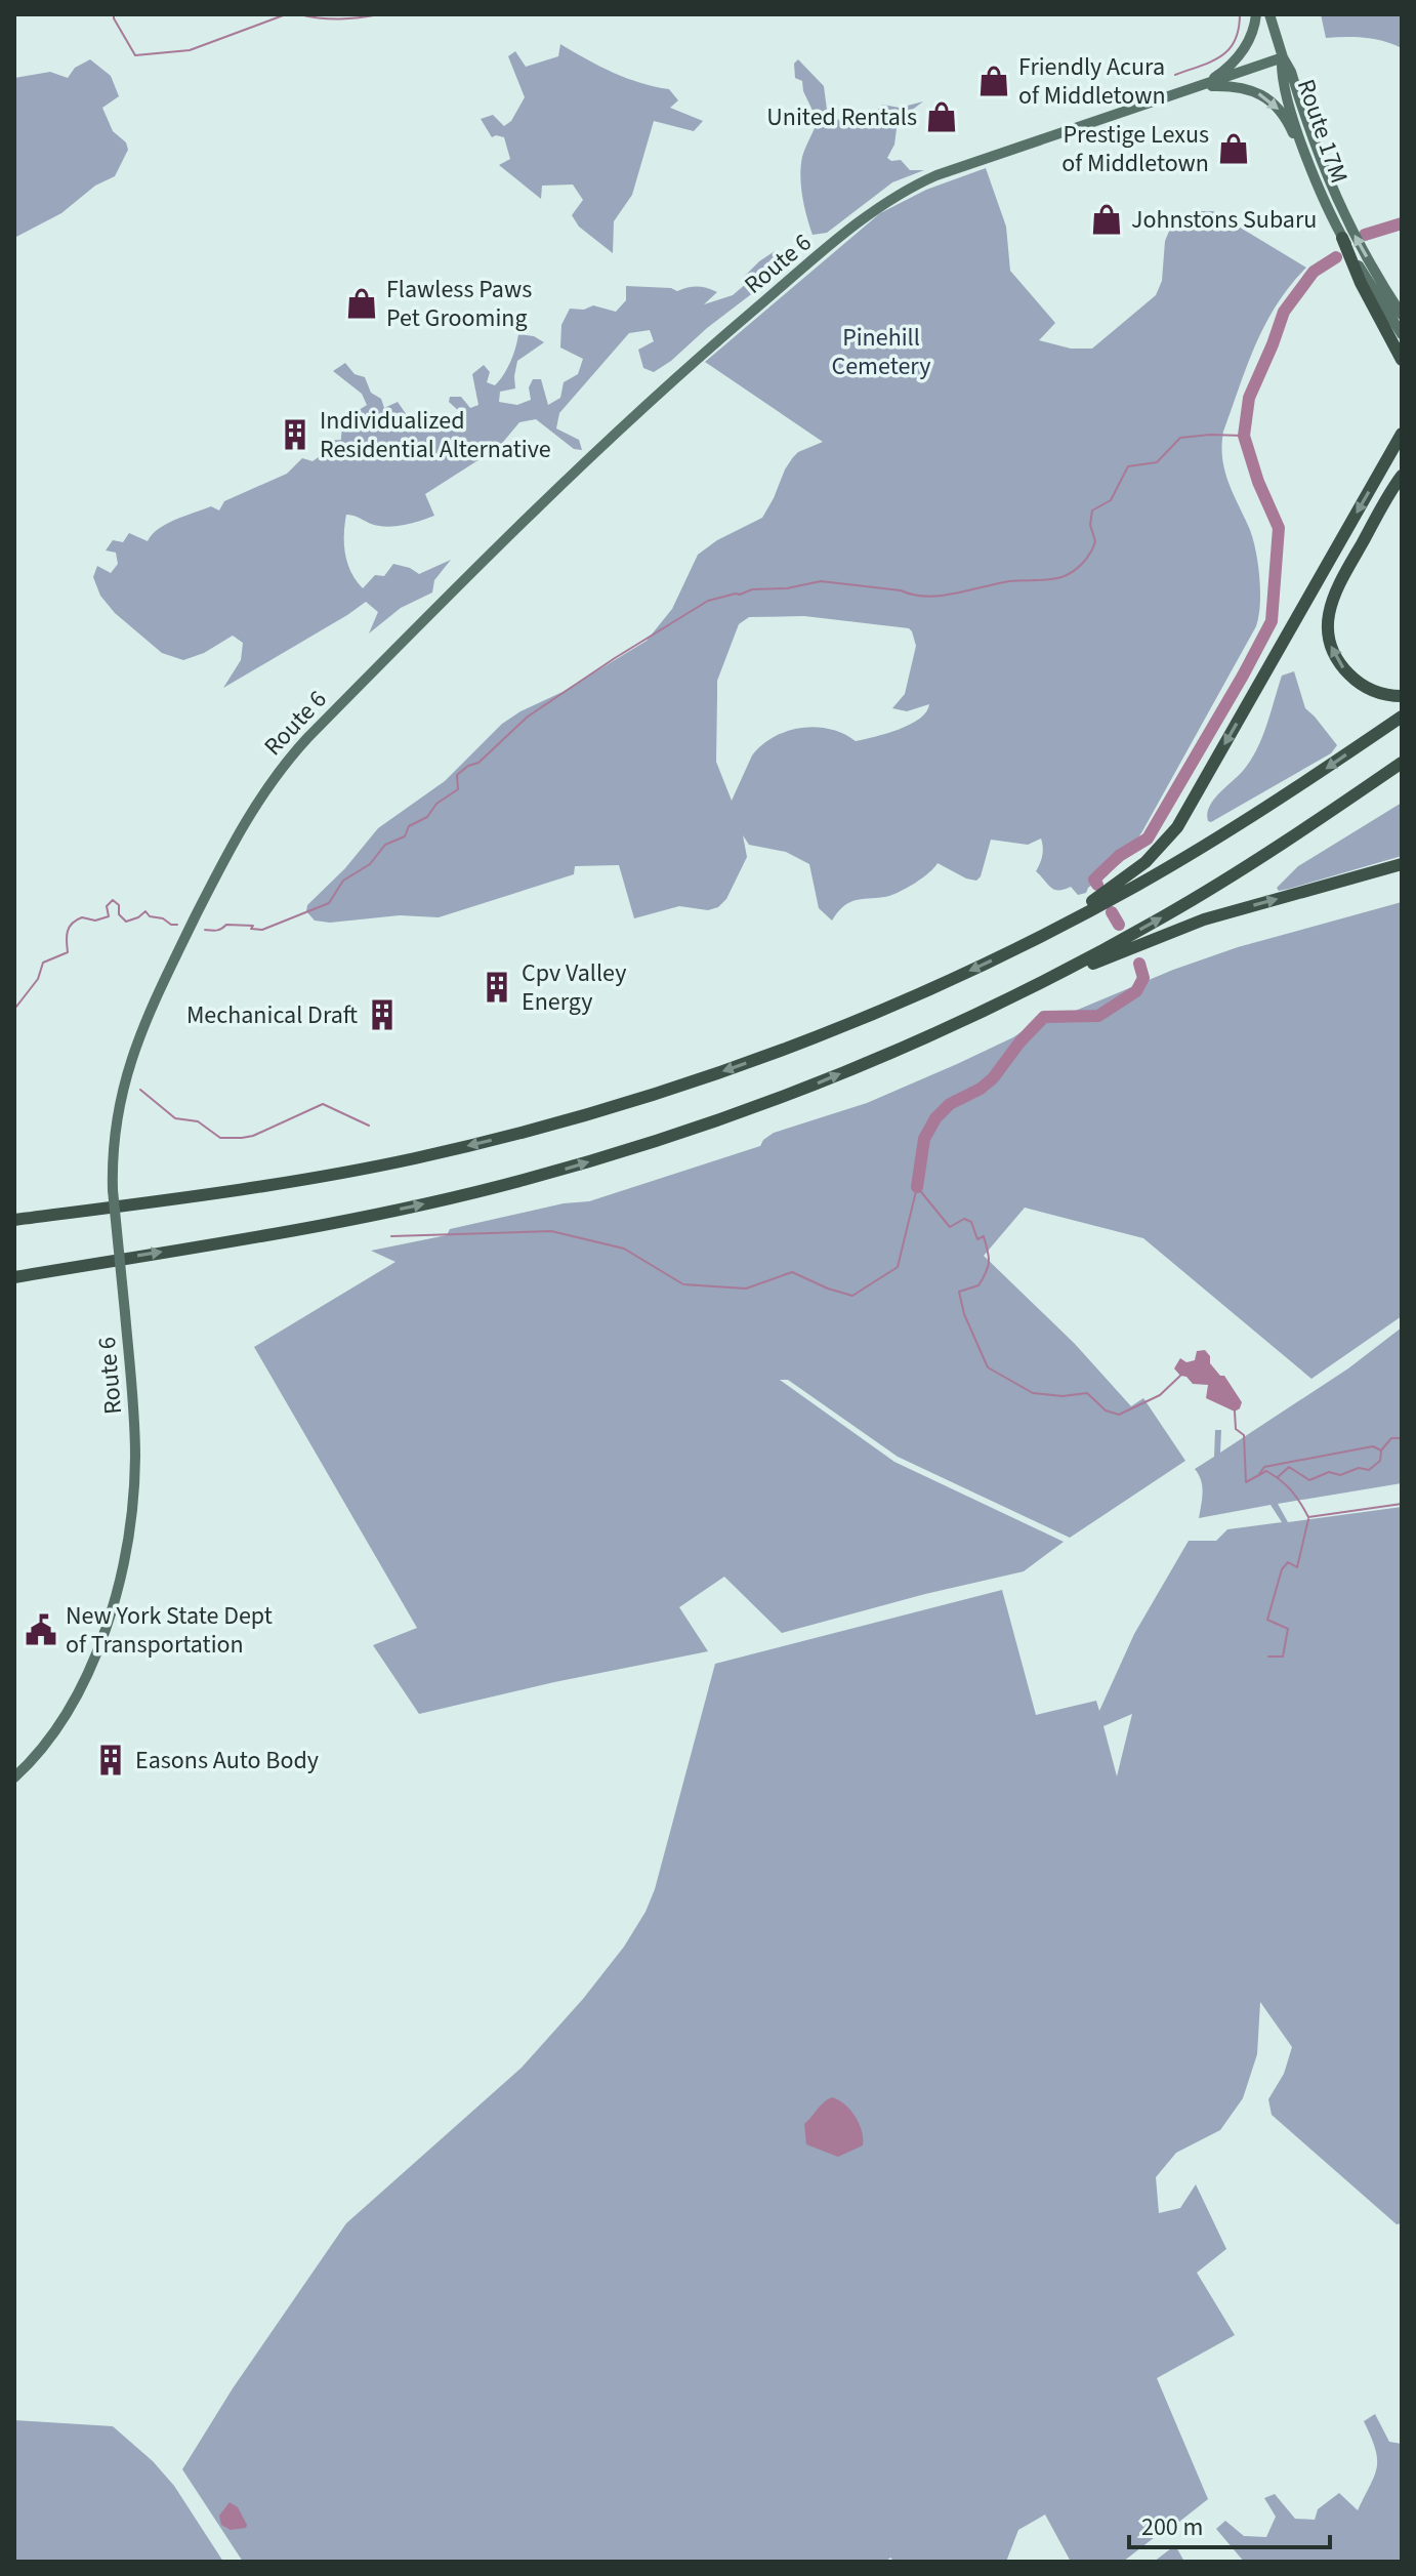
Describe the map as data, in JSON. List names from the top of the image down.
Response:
{
  "streets": {
    "main road": ["Route 17M", "Route 6"]
  },
  "crossings": [
    ["Route 17M", "Route 6"]
  ],
  "parks": ["Pinehill Cemetery"],
  "places": {
    "shop": [
      "Friendly Acura of Middletown",
      "United Rentals",
      "Prestige Lexus of Middletown",
      "Johnstons Subaru",
      "Flawless Paws Pet Grooming"
    ],
    "building": [
      "Individualized Residential Alternative",
      "Cpv Valley Energy",
      "Mechanical Draft",
      "Easons Auto Body"
    ],
    "public building": ["New York State Dept of Transportation"]
  },
  "scale_bar": "200 m"
}
